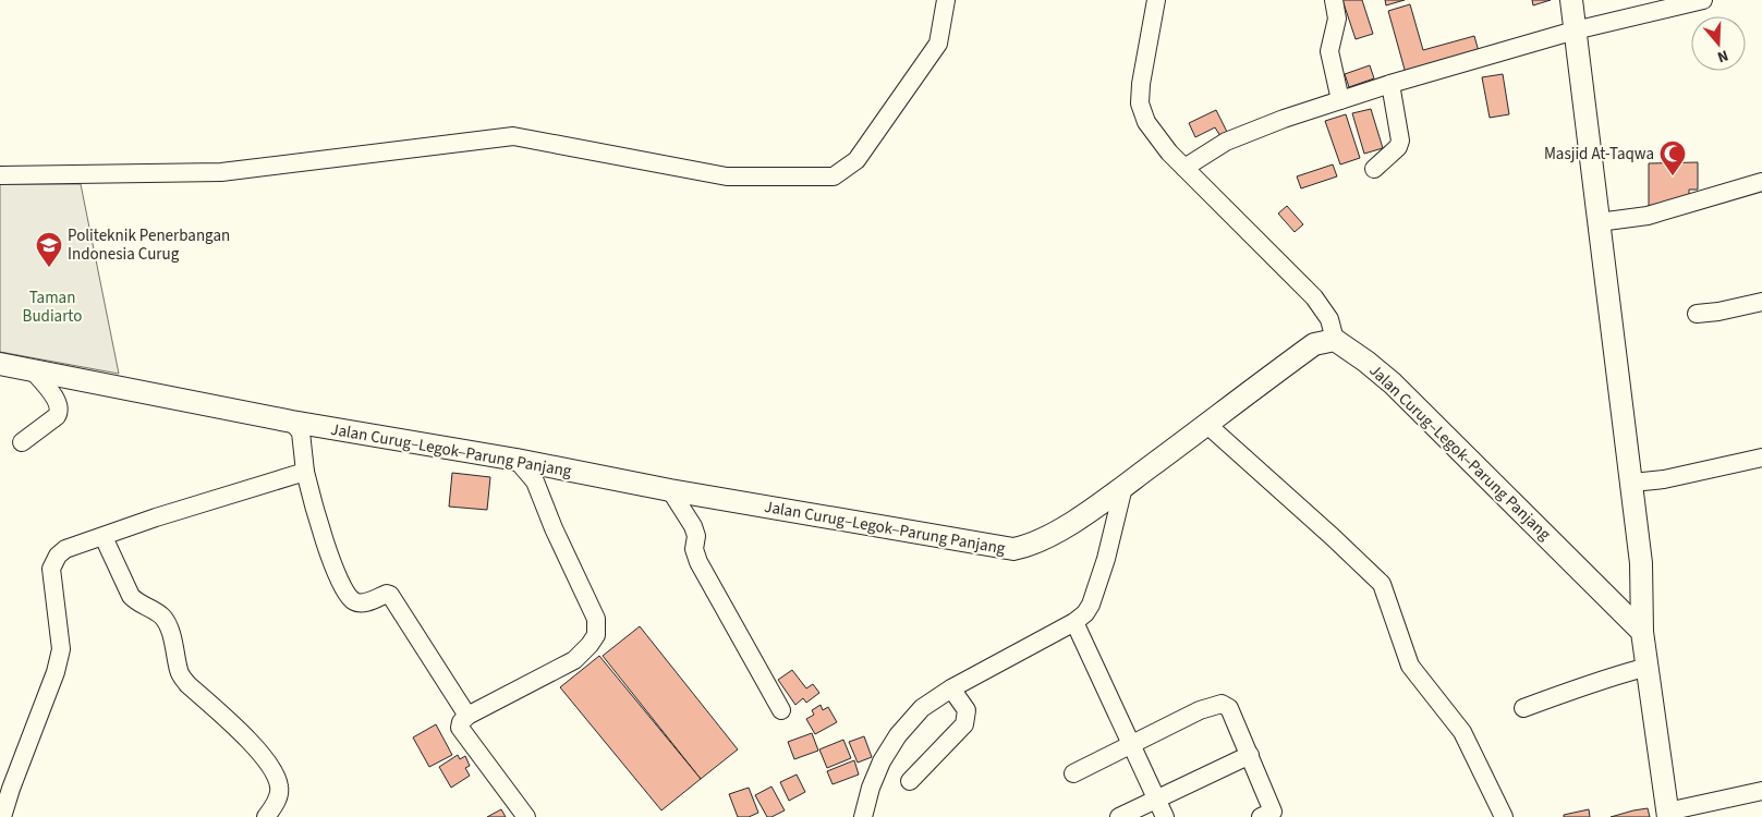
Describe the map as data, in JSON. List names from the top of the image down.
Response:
{
  "streets": {
    "main road": ["Jalan Curug–Legok–Parung Panjang"]
  },
  "parks": ["Taman Budiarto"],
  "places": {
    "mosque": ["Masjid At-Taqwa"],
    "school or university": ["Politeknik Penerbangan Indonesia Curug"]
  },
  "north": "bottom"
}
